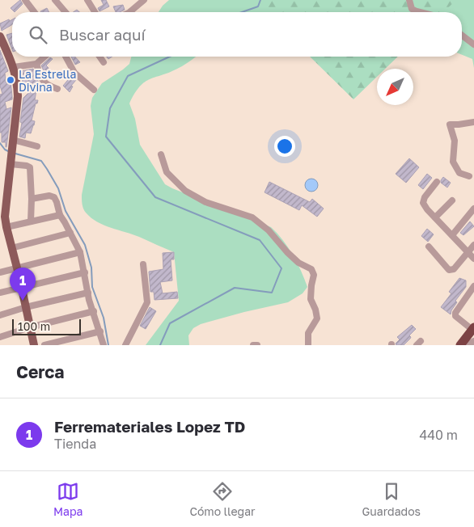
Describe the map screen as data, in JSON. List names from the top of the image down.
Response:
{
  "places": ["La Estrella Divina"],
  "scale_bar": "100 m",
  "north": "bottom left",
  "page": {
    "search": "Buscar aquí",
    "pins": "1",
    "scale": "100 m",
    "heading": "Cerca",
    "list": [
      {
        "mark": "1",
        "name": "Ferremateriales Lopez TD",
        "note": "Tienda",
        "value": "440 m"
      }
    ],
    "nav": ["Mapa", "Cómo llegar", "Guardados"]
  }
}
